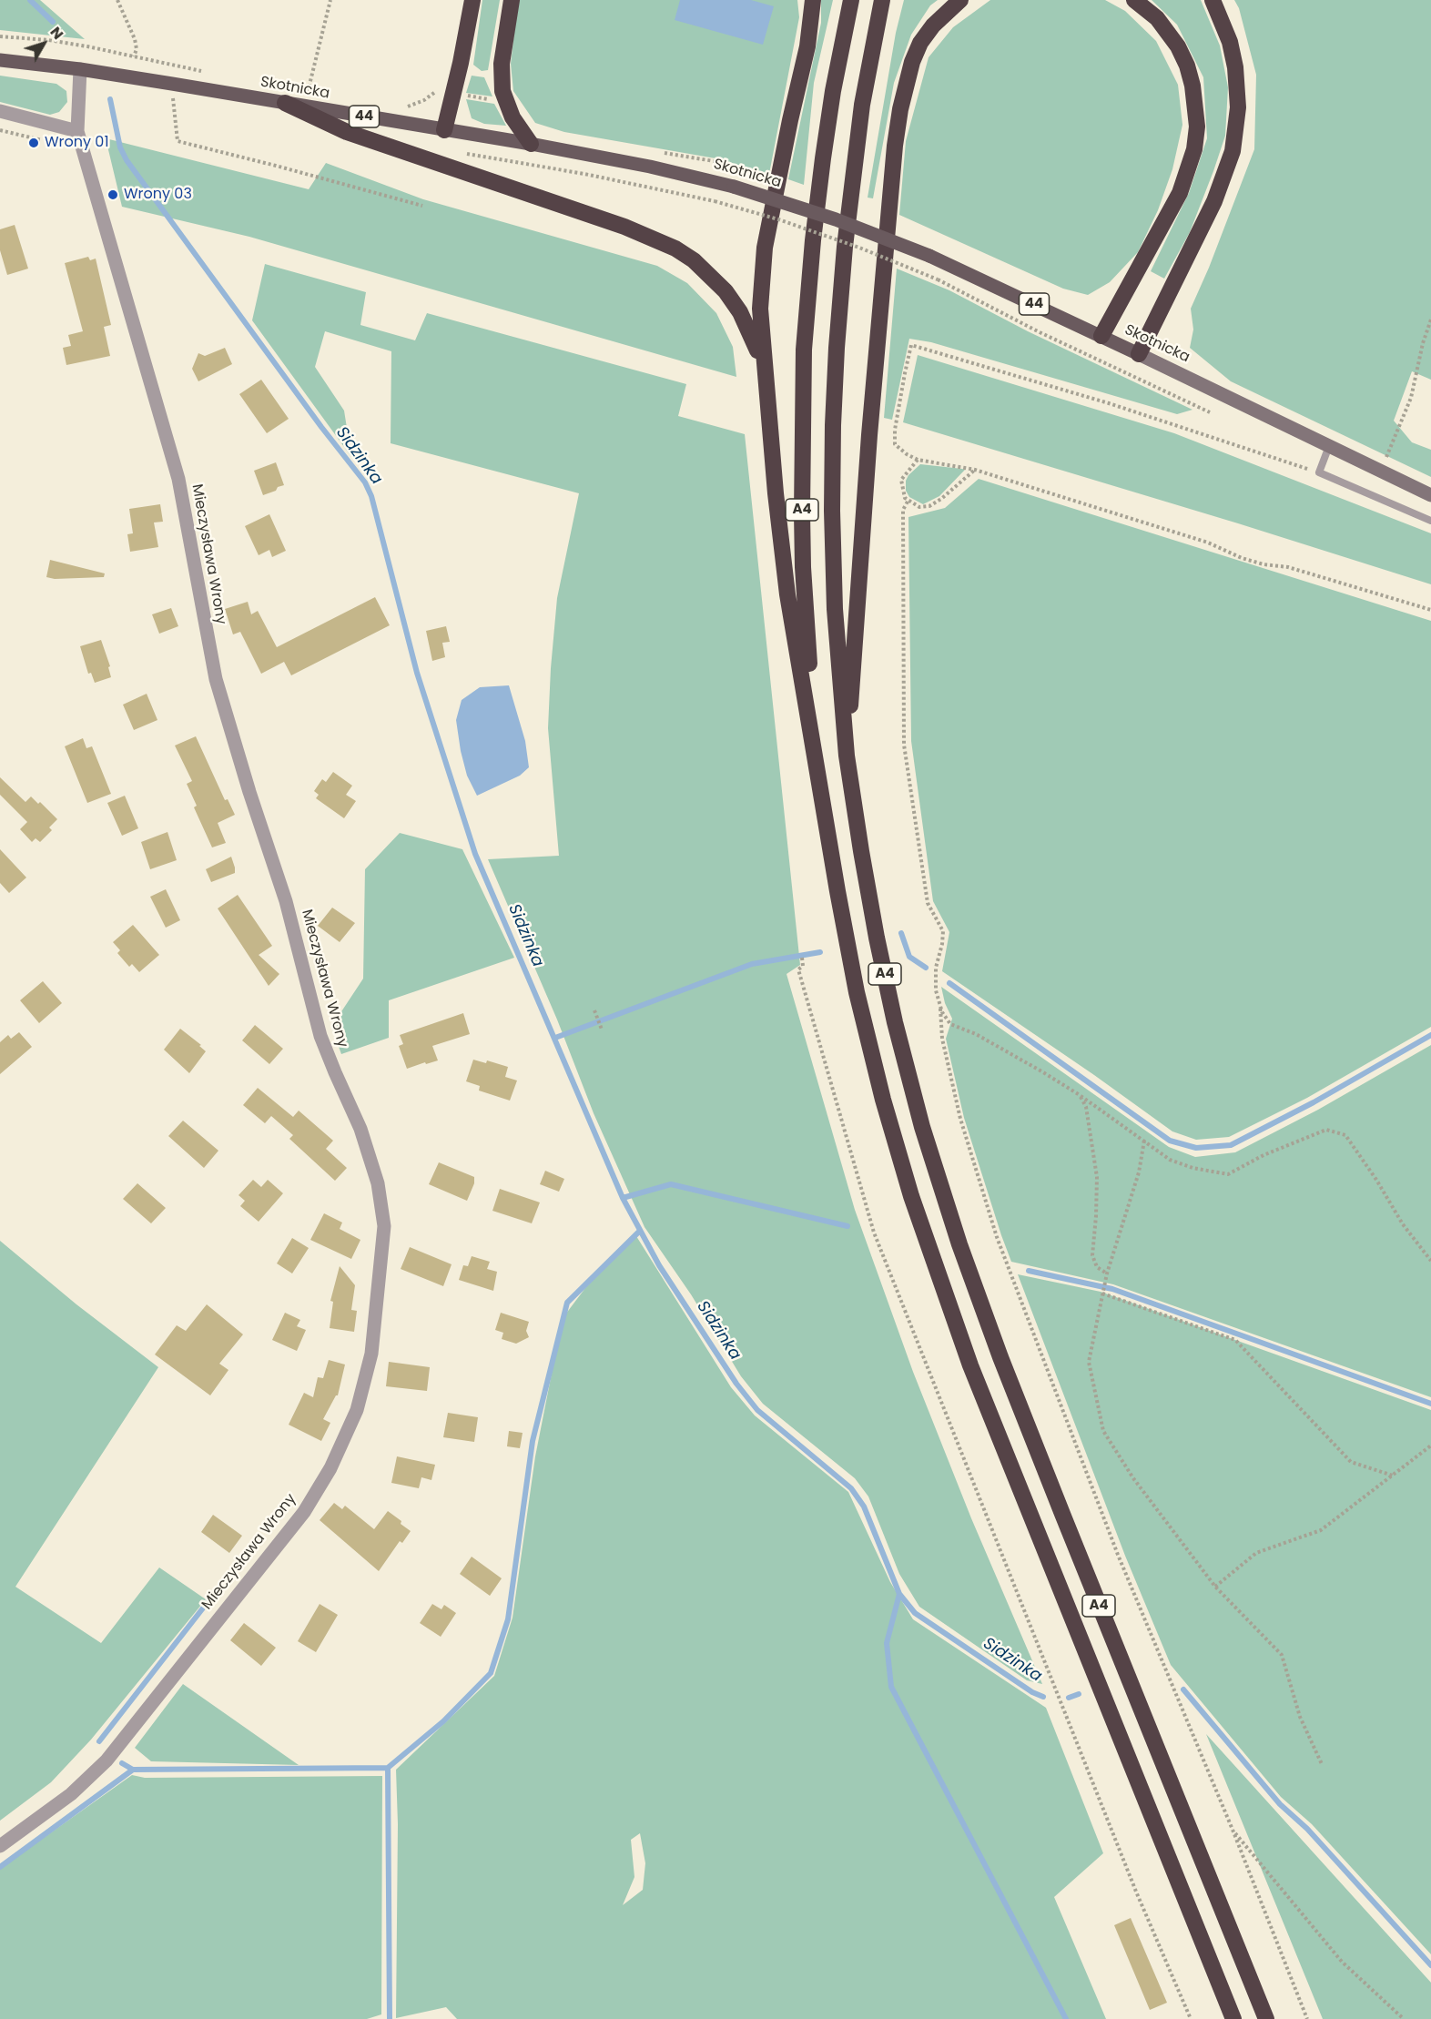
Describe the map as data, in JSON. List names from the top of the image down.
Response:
{
  "streets": {
    "highway": ["A4"],
    "main road": ["Skotnicka", "44"],
    "street": ["Mieczysława Wrony"]
  },
  "crossings": [
    ["Skotnicka", "Mieczysława Wrony"]
  ],
  "water": ["Sidzinka"],
  "places": ["Wrony 01", "Wrony 03"],
  "north": "top right"
}
